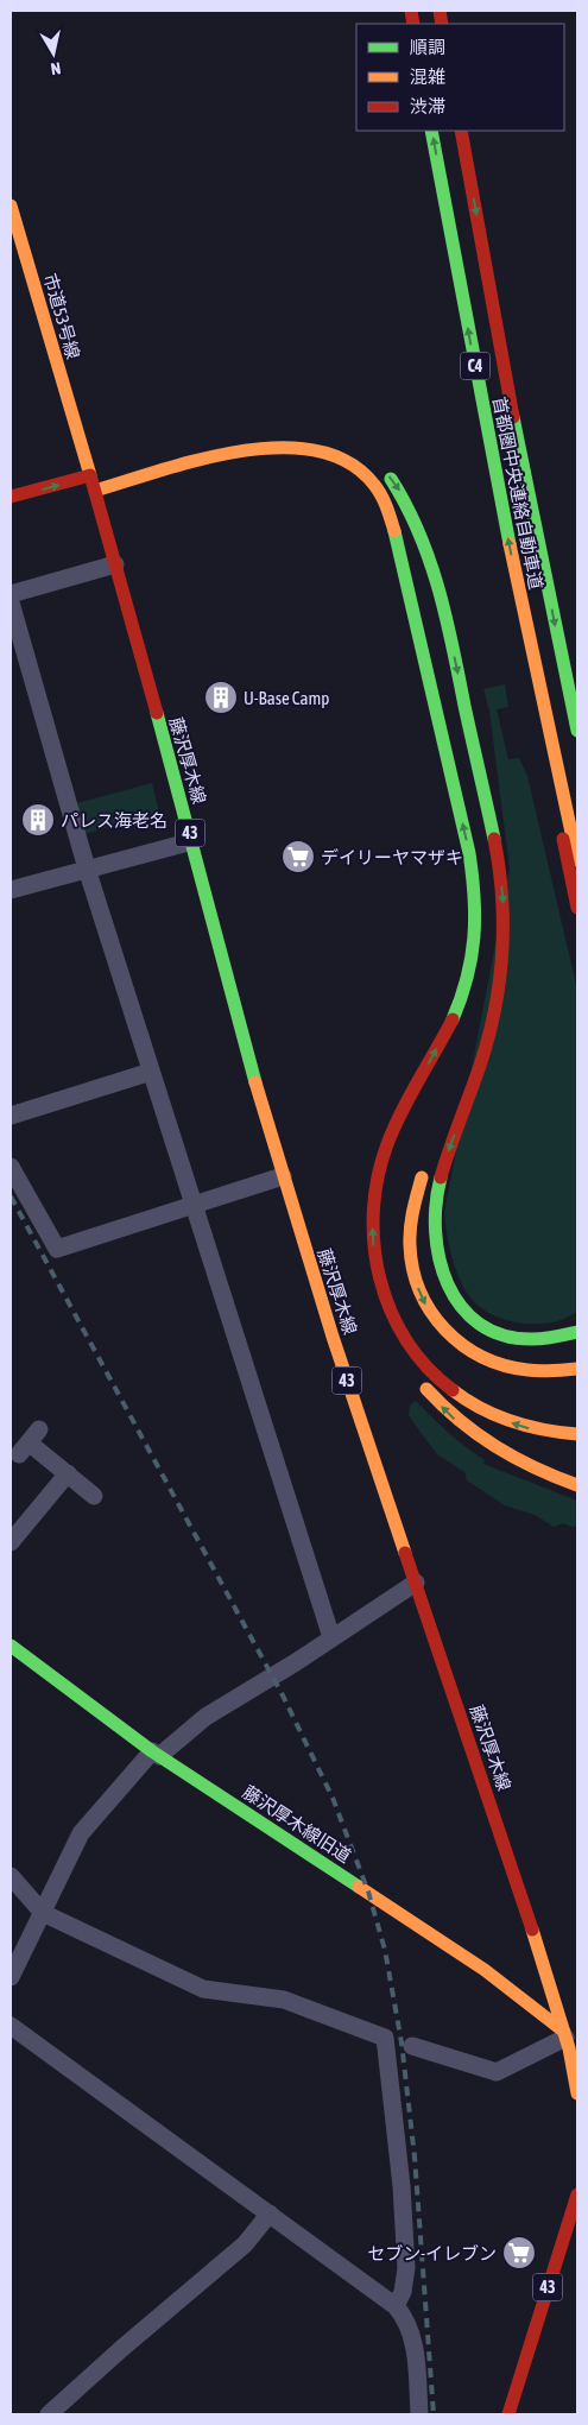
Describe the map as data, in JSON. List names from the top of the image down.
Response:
{
  "streets": {
    "main road": [
      "市道53号線",
      "C4",
      "首都圏中央連絡自動車道",
      "藤沢厚木線",
      "43",
      "藤沢厚木線旧道"
    ]
  },
  "crossings": [
    ["市道53号線", "藤沢厚木線"],
    ["藤沢厚木線", "藤沢厚木線旧道"]
  ],
  "places": {
    "building": ["U-Base Camp", "パレス海老名"],
    "supermarket": ["デイリーヤマザキ", "セブン-イレブン"]
  },
  "legend": ["順調", "混雑", "渋滞"],
  "north": "bottom"
}
